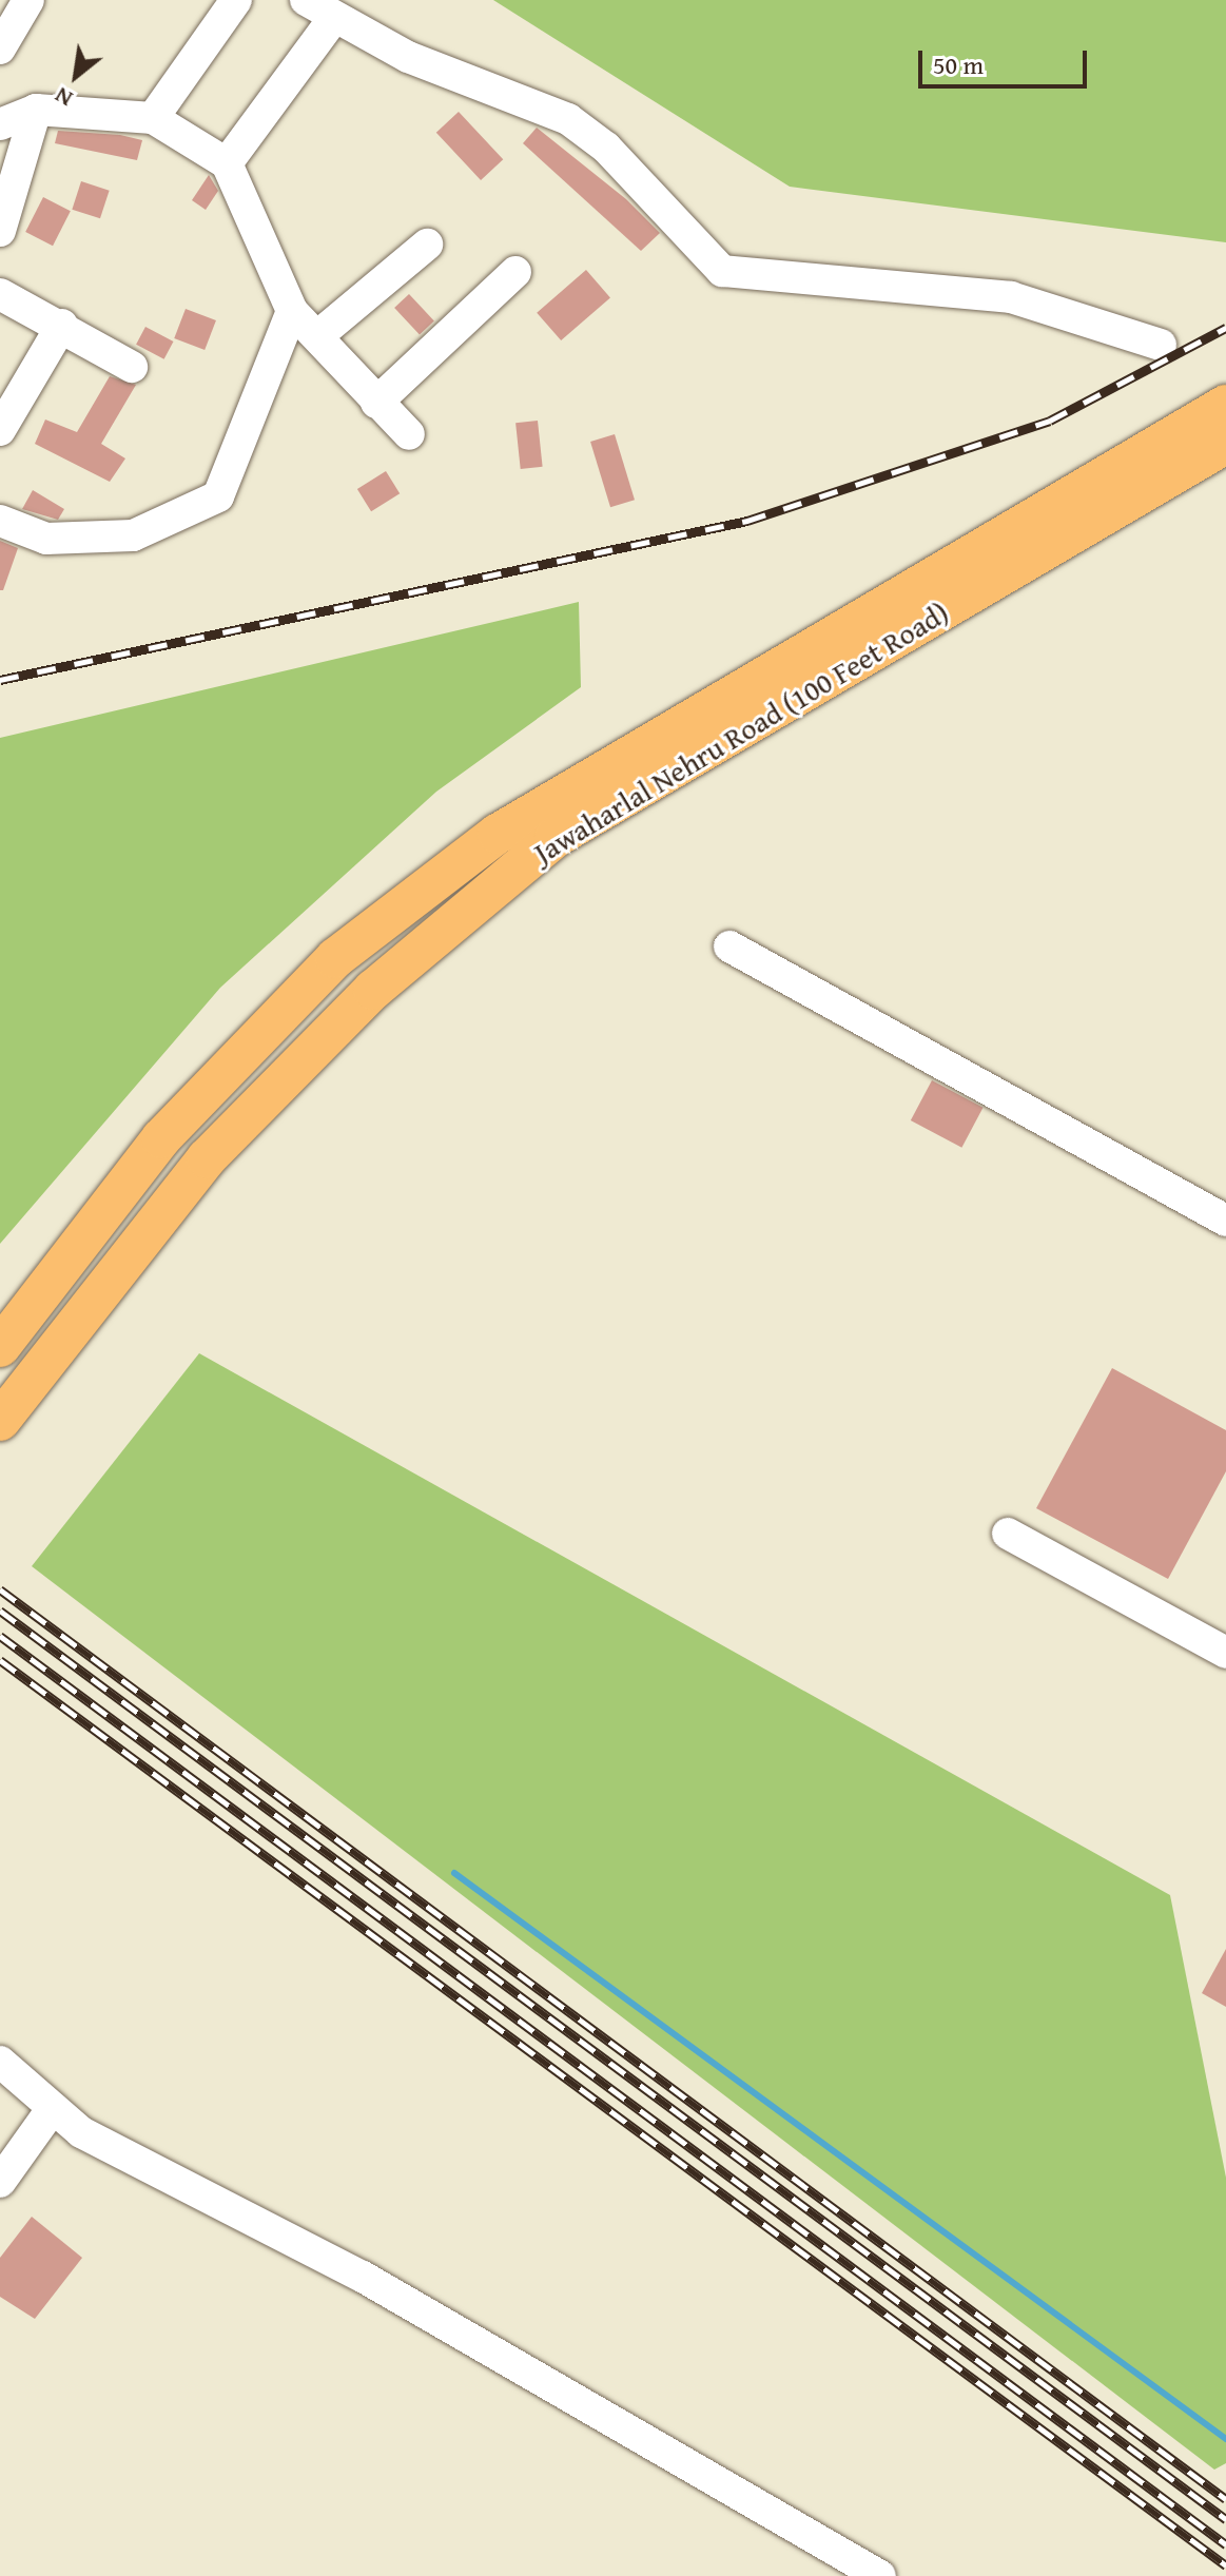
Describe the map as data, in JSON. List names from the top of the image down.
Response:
{
  "streets": {
    "main road": ["Jawaharlal Nehru Road (100 Feet Road)"]
  },
  "scale_bar": "50 m",
  "north": "bottom left"
}
